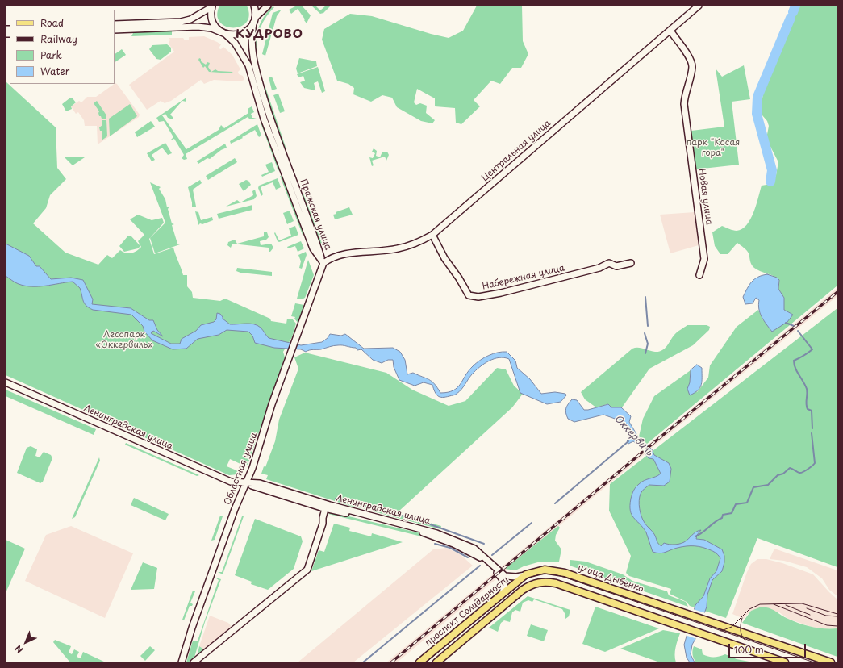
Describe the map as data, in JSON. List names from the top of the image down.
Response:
{
  "streets": {
    "main road": ["улица Дыбенко", "проспект Солидарности"],
    "street": [
      "Центральная улица",
      "Новая улица",
      "Пражская улица",
      "Набережная улица",
      "Ленинградская улица",
      "Областная улица"
    ]
  },
  "crossings": [
    ["Центральная улица", "Новая улица"],
    ["Центральная улица", "Пражская улица"],
    ["Центральная улица", "Набережная улица"],
    ["Центральная улица", "Областная улица"],
    ["Пражская улица", "Областная улица"],
    ["Ленинградская улица", "Областная улица"],
    ["улица Дыбенко", "проспект Солидарности"]
  ],
  "districts": ["КУДРОВО"],
  "water": ["Оккервиль"],
  "parks": ["парк \"Косая гора\"", "Лесопарк «Оккервиль»"],
  "legend": [
    "Road",
    "Railway",
    "Park",
    "Water"
  ],
  "scale_bar": "100 m",
  "north": "bottom left"
}
